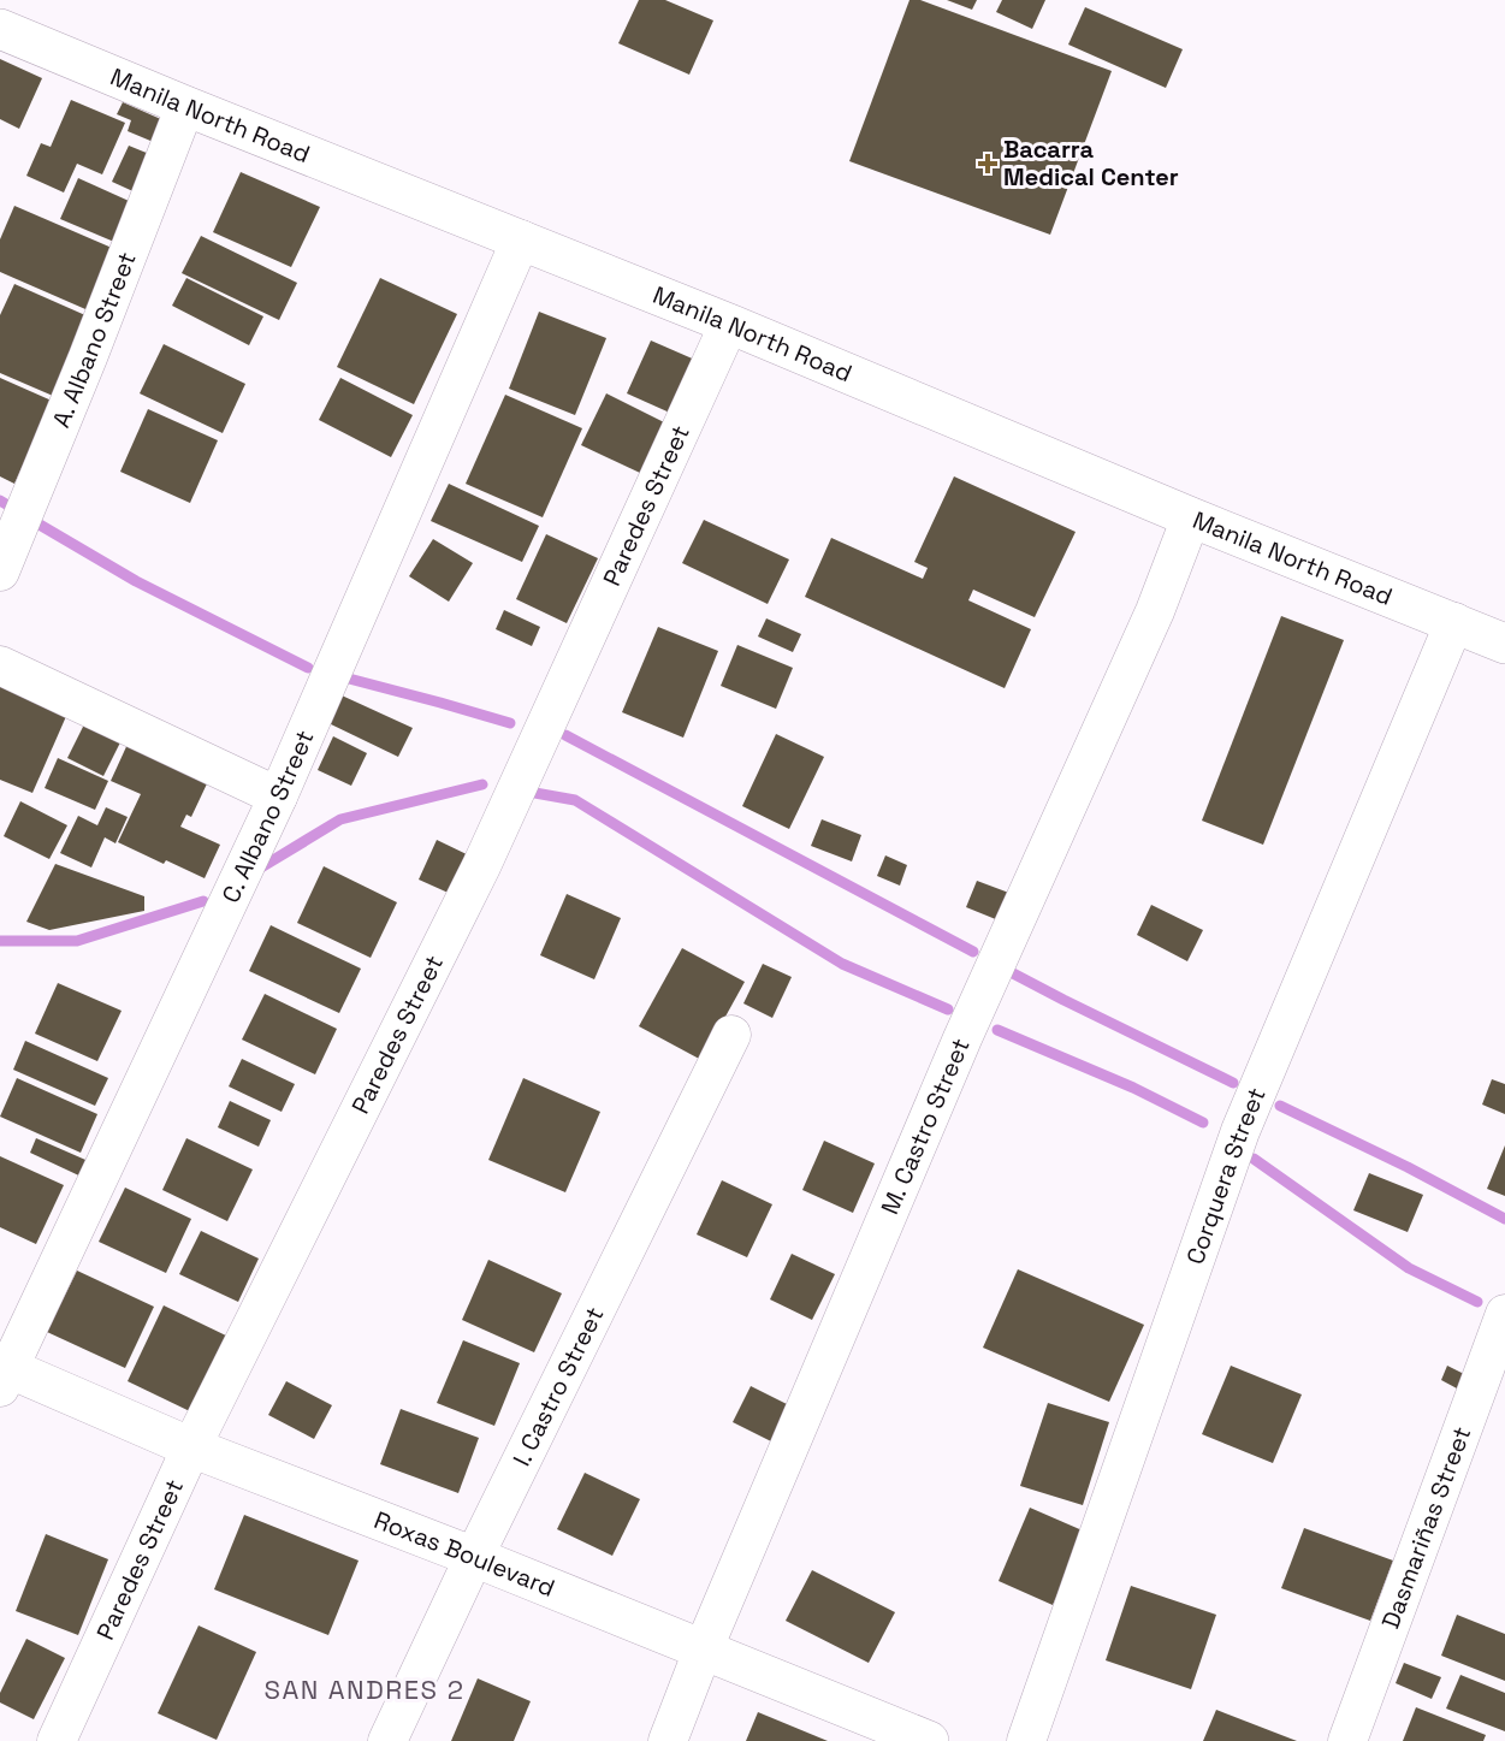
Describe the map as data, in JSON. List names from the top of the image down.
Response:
{
  "streets": {
    "main road": ["Manila North Road", "Roxas Boulevard"],
    "street": [
      "A. Albano Street",
      "Paredes Street",
      "C. Albano Street",
      "M. Castro Street",
      "Corquera Street",
      "I. Castro Street",
      "Dasmariñas Street"
    ]
  },
  "crossings": [
    ["Manila North Road", "A. Albano Street"],
    ["Manila North Road", "Paredes Street"],
    ["Manila North Road", "C. Albano Street"],
    ["Manila North Road", "M. Castro Street"],
    ["Manila North Road", "Corquera Street"],
    ["Paredes Street", "Roxas Boulevard"],
    ["C. Albano Street", "Roxas Boulevard"],
    ["M. Castro Street", "Roxas Boulevard"],
    ["I. Castro Street", "Roxas Boulevard"]
  ],
  "districts": ["SAN ANDRES 2"],
  "places": {
    "health": ["Bacarra Medical Center"]
  }
}
